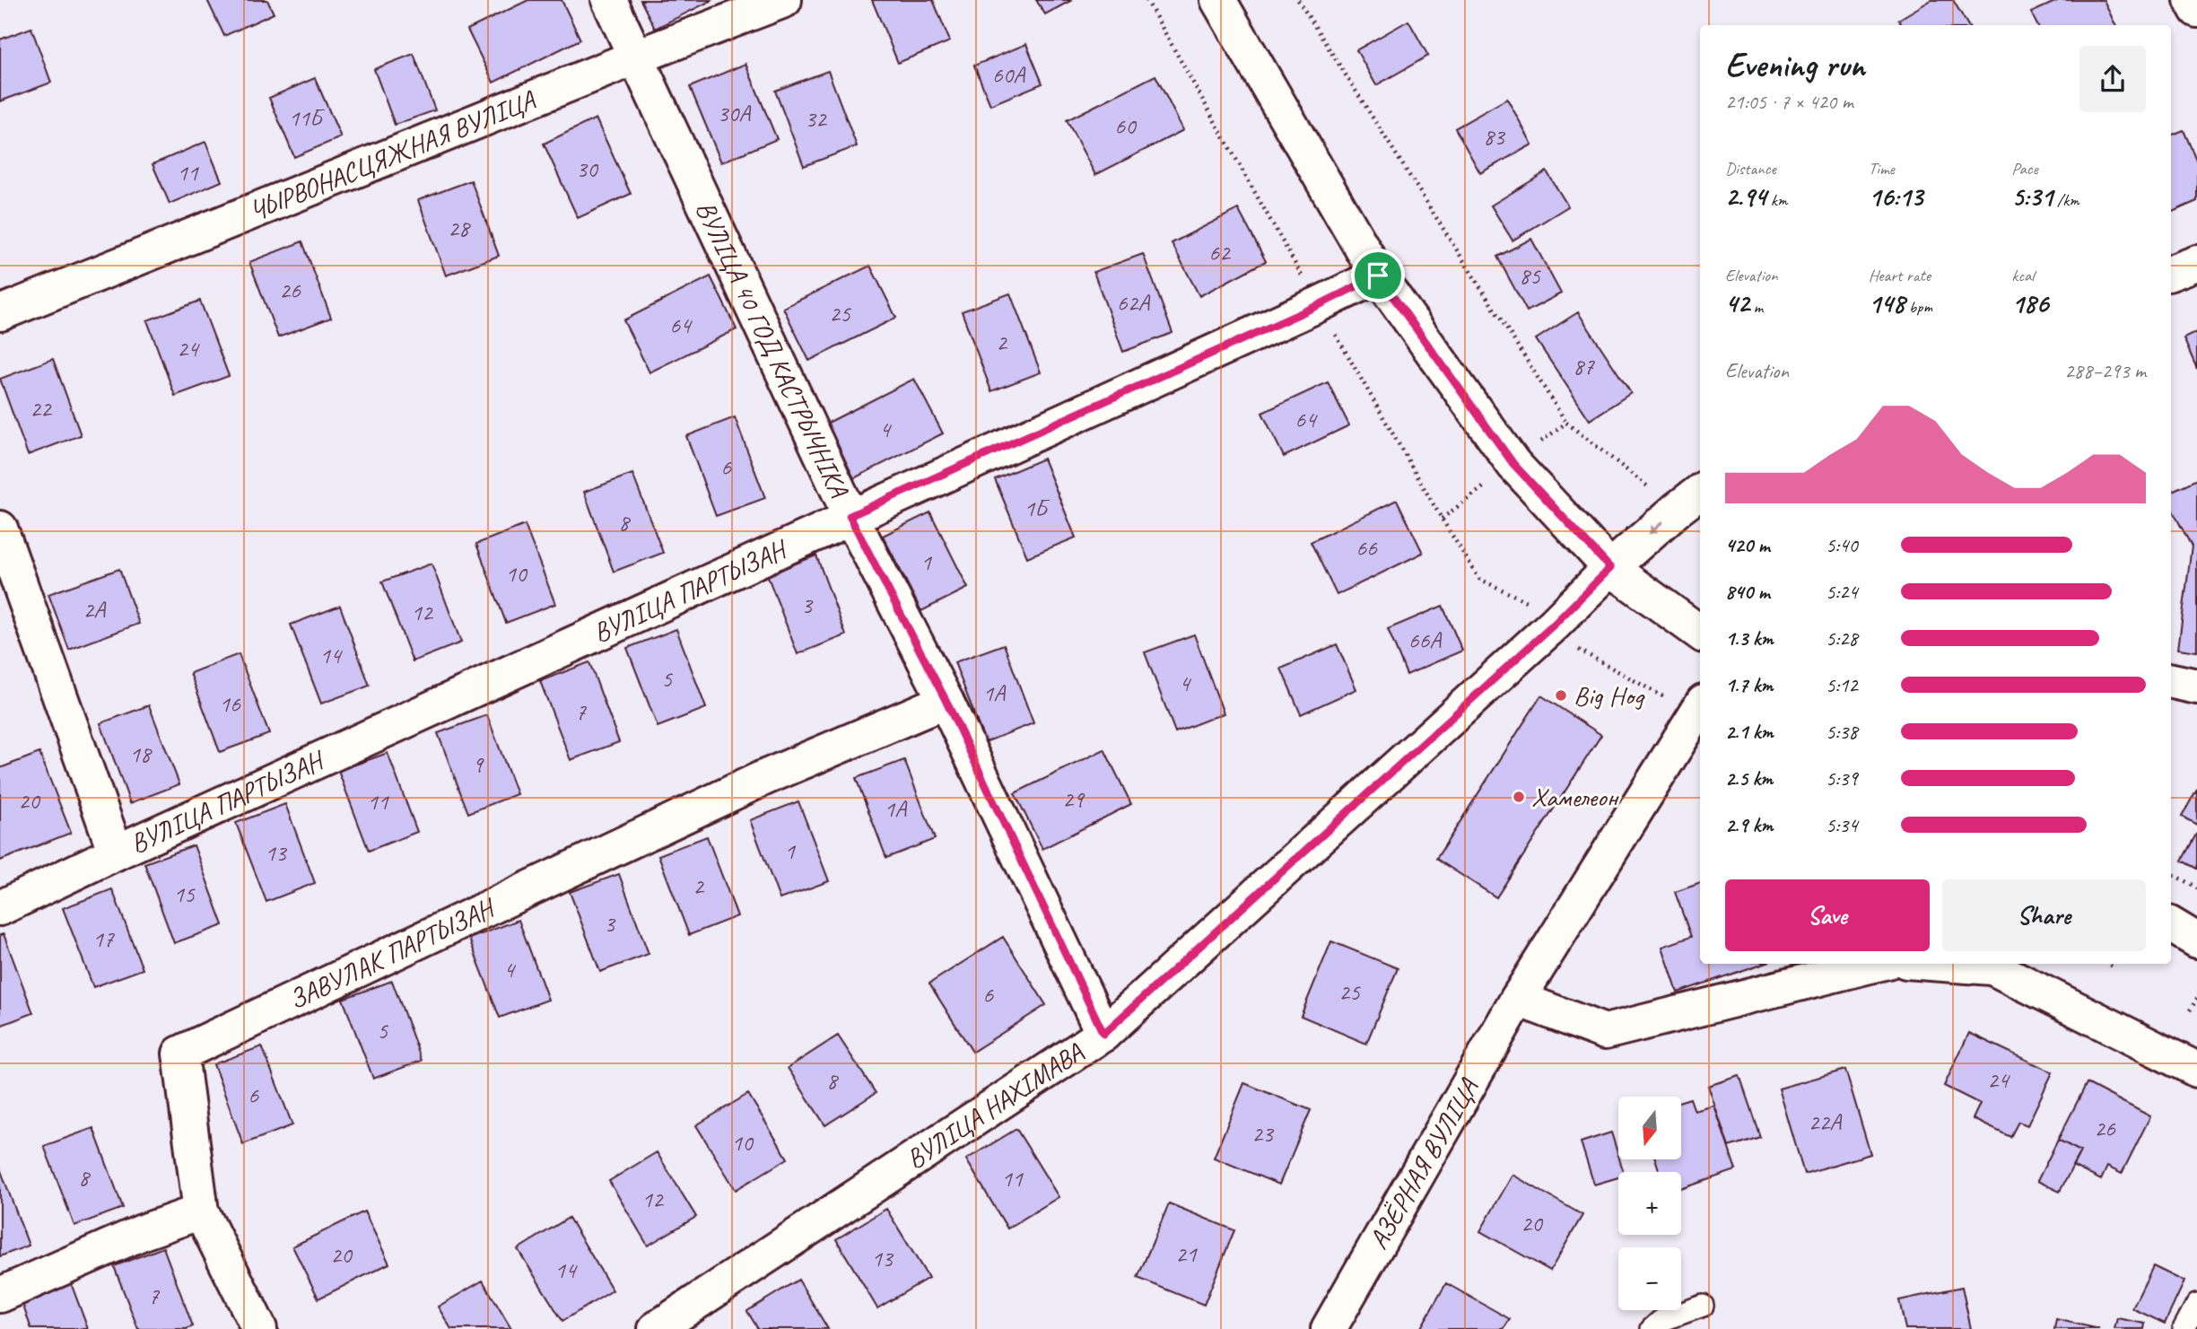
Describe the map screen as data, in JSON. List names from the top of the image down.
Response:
{
  "streets": {
    "street": [
      "ЧЫРВОНАСЦЯЖНАЯ ВУЛІЦА",
      "ВУЛІЦА 40 ГОД КАСТРЫЧНІКА",
      "ВУЛІЦА ПАРТЫЗАН",
      "ЗАВУЛАК ПАРТЫЗАН",
      "ВУЛІЦА НАХІМАВА",
      "АЗЁРНАЯ ВУЛІЦА"
    ]
  },
  "crossings": [
    ["ЧЫРВОНАСЦЯЖНАЯ ВУЛІЦА", "ВУЛІЦА 40 ГОД КАСТРЫЧНІКА"],
    ["ВУЛІЦА 40 ГОД КАСТРЫЧНІКА", "ВУЛІЦА ПАРТЫЗАН"],
    ["ВУЛІЦА 40 ГОД КАСТРЫЧНІКА", "ЗАВУЛАК ПАРТЫЗАН"],
    ["ВУЛІЦА 40 ГОД КАСТРЫЧНІКА", "ВУЛІЦА НАХІМАВА"]
  ],
  "places": ["Big Hog", "Хамелеон"],
  "house_numbers": [
    "60А",
    "30А",
    "11Б",
    "32",
    "60",
    "83",
    "30",
    "11",
    "28",
    "62",
    "85",
    "26",
    "62А",
    "25",
    "64",
    "2",
    "24",
    "87",
    "22",
    "64",
    "4",
    "6",
    "1Б",
    "8",
    "66",
    "1",
    "10",
    "3",
    "2А",
    "12",
    "66А",
    "14",
    "5",
    "4",
    "1А",
    "16",
    "7",
    "18",
    "9",
    "29",
    "20",
    "11",
    "1А",
    "1",
    "13",
    "2",
    "15",
    "3",
    "17",
    "4",
    "25",
    "6",
    "5",
    "24",
    "8",
    "6",
    "22А",
    "26",
    "23",
    "10",
    "8",
    "11",
    "12",
    "20",
    "21",
    "20",
    "13",
    "14",
    "7"
  ],
  "north": "bottom",
  "page": {
    "heading": ["Evening run", "21:05 · 7 × 420 m"],
    "stats": [
      ["Distance", "2.94 km"],
      ["Time", "16:13"],
      ["Pace", "5:31 /km"],
      ["Elevation", "42 m"],
      ["Heart rate", "148 bpm"],
      ["kcal", "186"]
    ],
    "chart": ["Elevation", "288–293 m"],
    "list": [
      {
        "name": "420 m",
        "note": "5:40"
      },
      {
        "name": "840 m",
        "note": "5:24"
      },
      {
        "name": "1.3 km",
        "note": "5:28"
      },
      {
        "name": "1.7 km",
        "note": "5:12"
      },
      {
        "name": "2.1 km",
        "note": "5:38"
      },
      {
        "name": "2.5 km",
        "note": "5:39"
      },
      {
        "name": "2.9 km",
        "note": "5:34"
      }
    ],
    "buttons": ["Save", "Share"],
    "map_buttons": ["+", "−"]
  }
}
